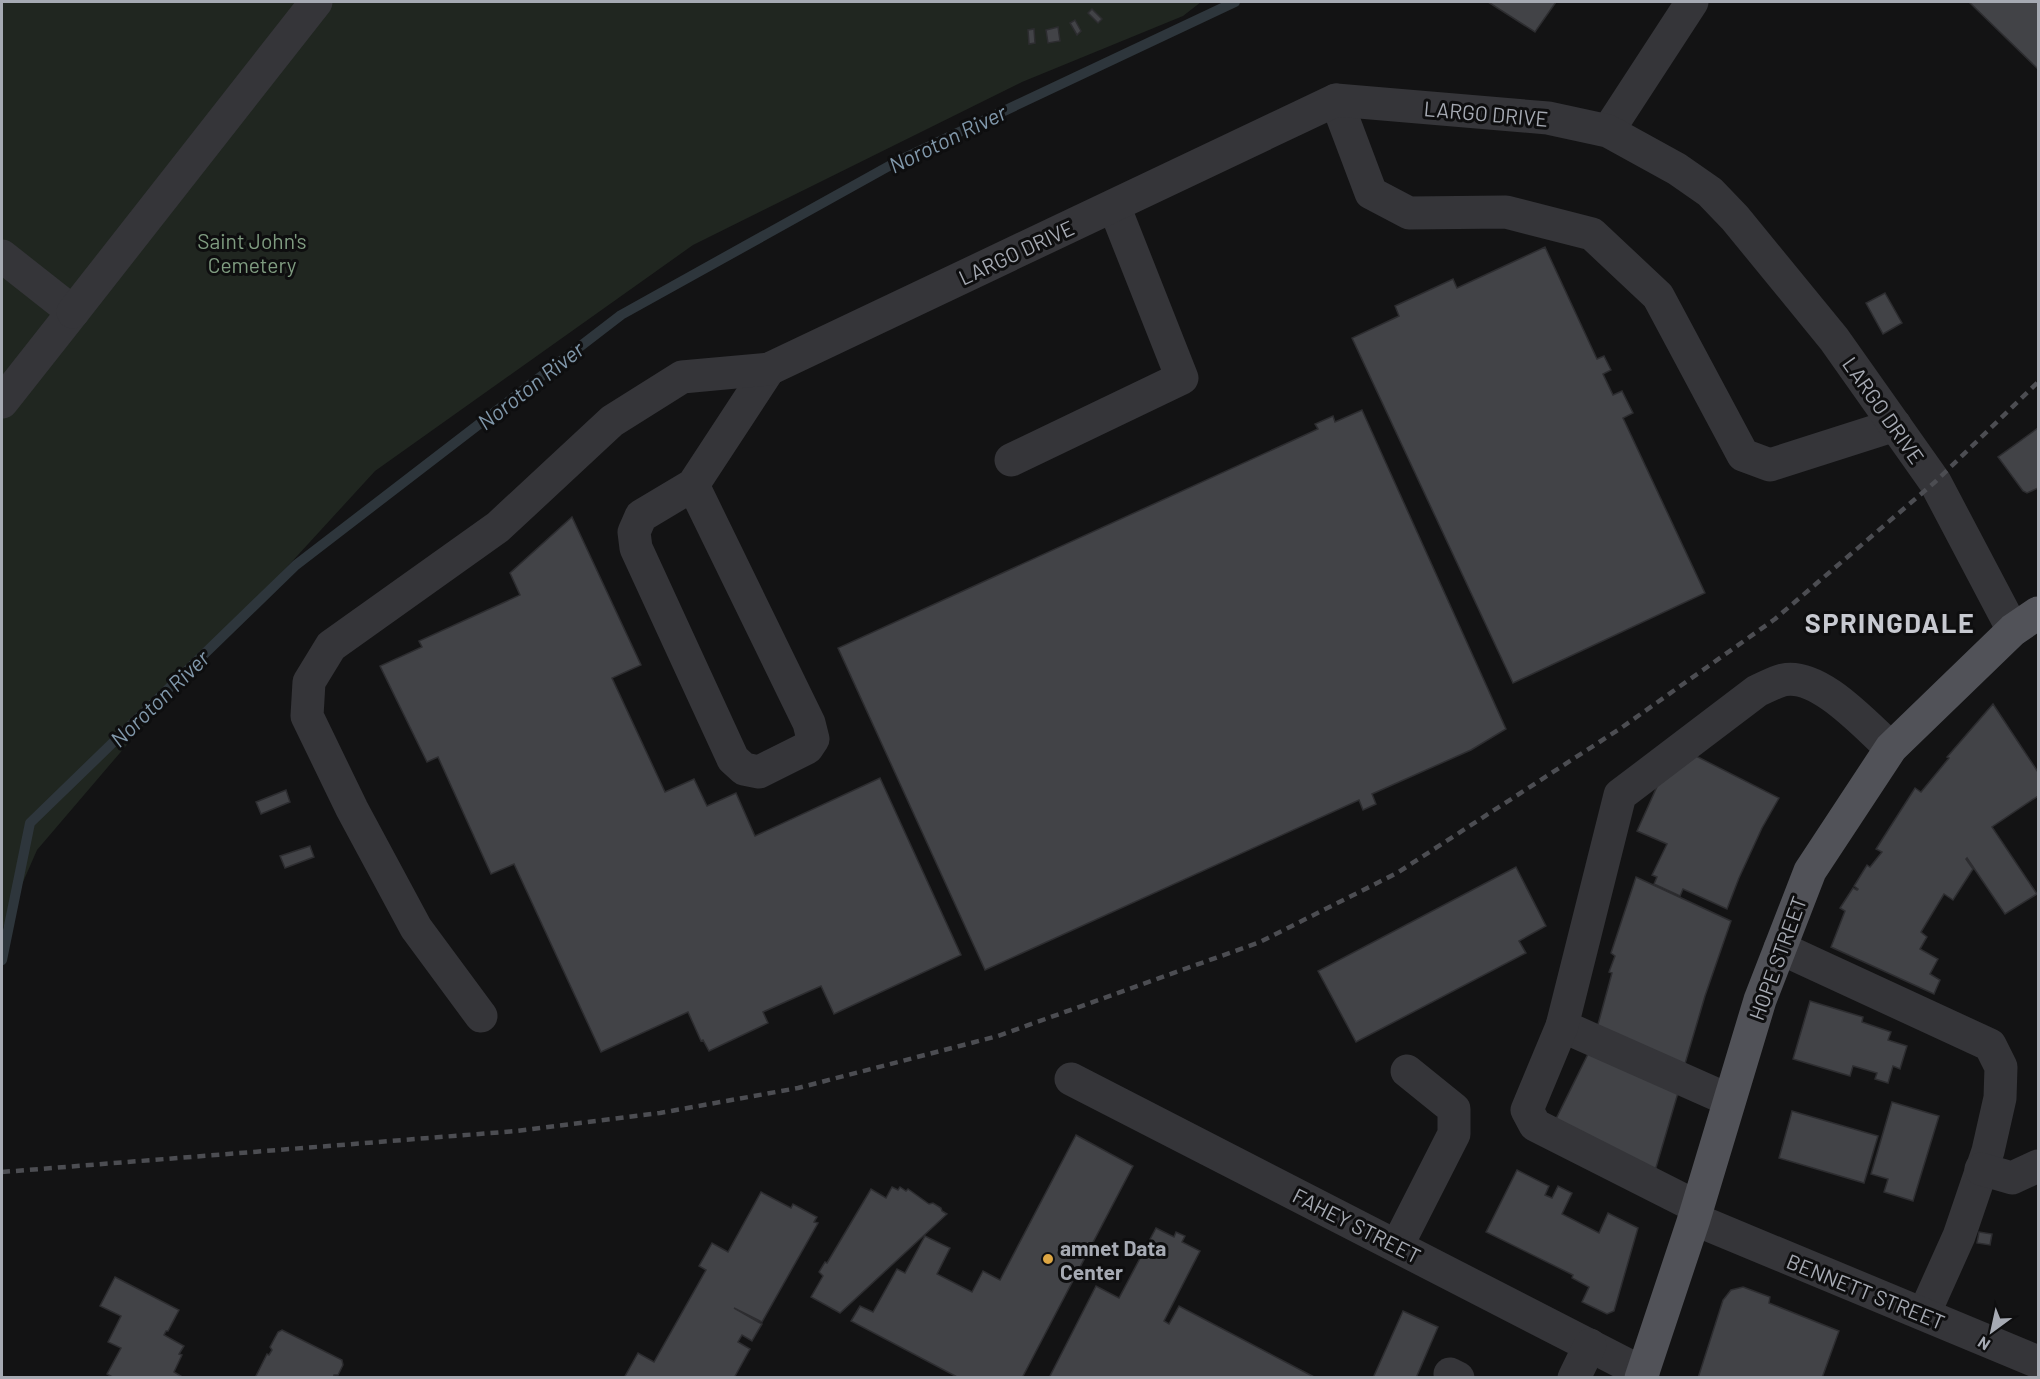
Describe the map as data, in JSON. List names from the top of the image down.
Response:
{
  "streets": {
    "main road": ["HOPE STREET"],
    "street": ["LARGO DRIVE", "FAHEY STREET", "BENNETT STREET"]
  },
  "crossings": [
    ["LARGO DRIVE", "HOPE STREET"],
    ["HOPE STREET", "FAHEY STREET"],
    ["HOPE STREET", "BENNETT STREET"]
  ],
  "districts": ["SPRINGDALE"],
  "water": ["Noroton River"],
  "parks": ["Saint John's Cemetery"],
  "places": ["amnet Data Center"],
  "north": "bottom left"
}
